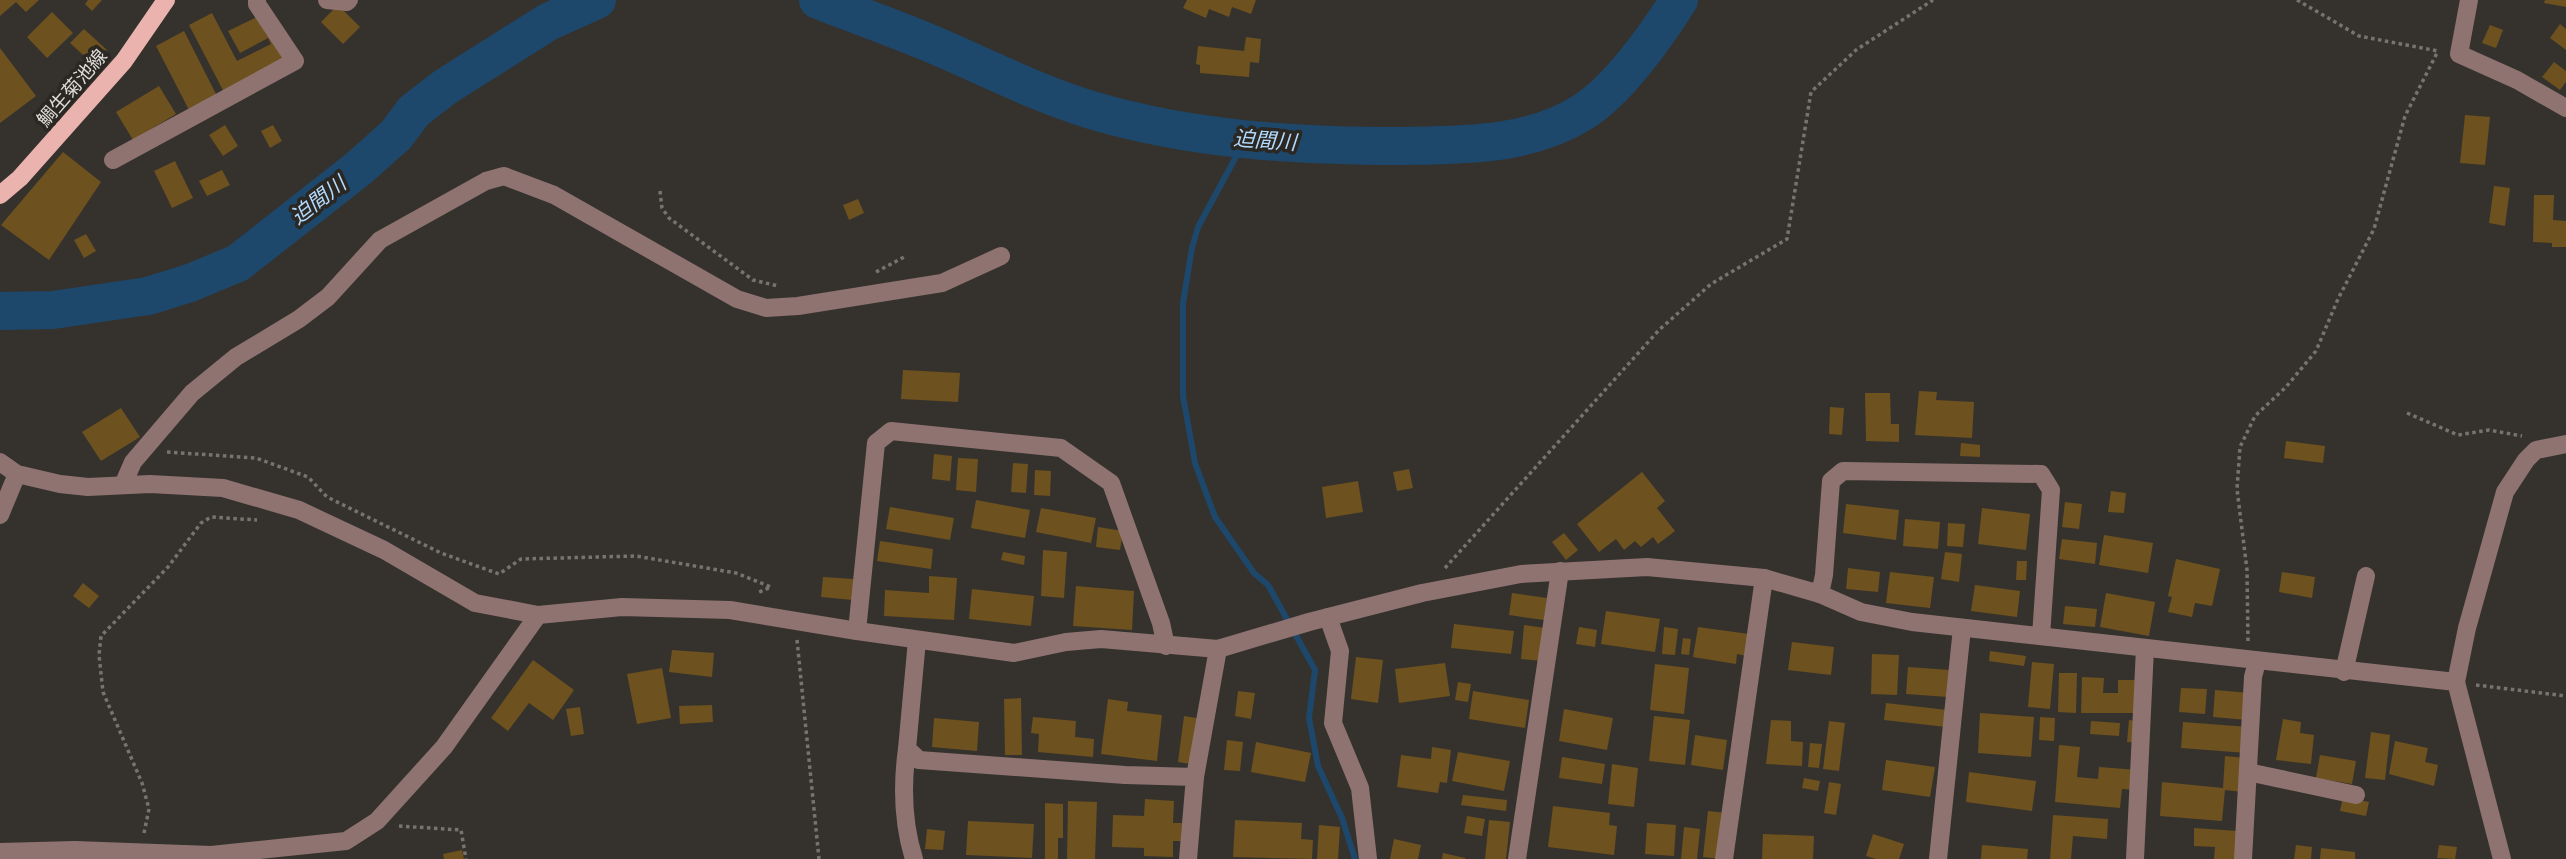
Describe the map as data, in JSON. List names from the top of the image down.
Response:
{
  "streets": {
    "main road": ["鯛生菊池線"]
  },
  "water": ["迫間川"]
}
